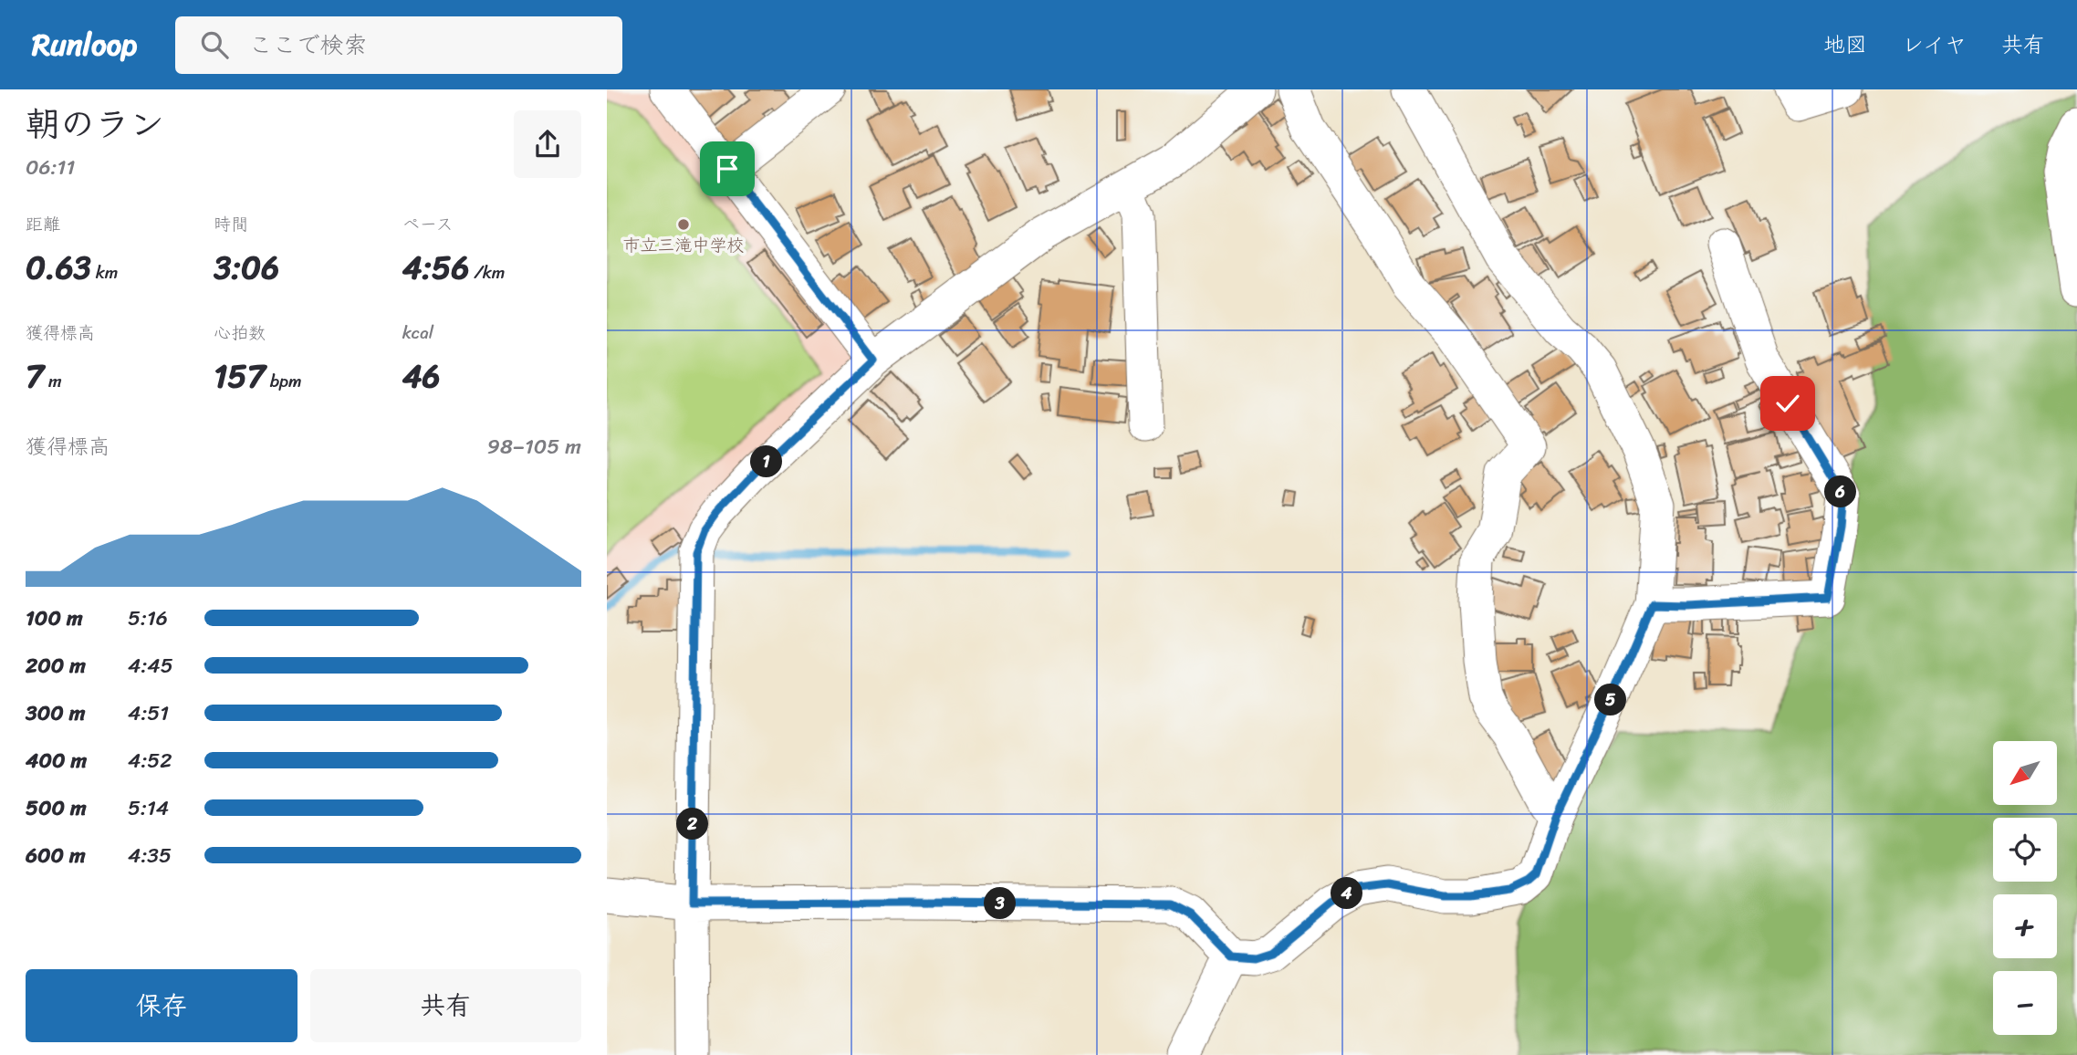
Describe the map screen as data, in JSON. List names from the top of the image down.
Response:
{
  "places": ["市立三滝中学校"],
  "north": "bottom left",
  "page": {
    "header": "Runloop",
    "search": "ここで検索",
    "nav": ["地図", "レイヤ", "共有"],
    "heading": ["朝のラン", "06:11"],
    "stats": [
      ["距離", "0.63 km"],
      ["時間", "3:06"],
      ["ペース", "4:56 /km"],
      ["獲得標高", "7 m"],
      ["心拍数", "157 bpm"],
      ["kcal", "46"]
    ],
    "chart": ["獲得標高", "98–105 m"],
    "pins": [
      "1",
      "6",
      "5",
      "2",
      "4",
      "3"
    ],
    "list": [
      {
        "name": "100 m",
        "note": "5:16"
      },
      {
        "name": "200 m",
        "note": "4:45"
      },
      {
        "name": "300 m",
        "note": "4:51"
      },
      {
        "name": "400 m",
        "note": "4:52"
      },
      {
        "name": "500 m",
        "note": "5:14"
      },
      {
        "name": "600 m",
        "note": "4:35"
      }
    ],
    "map_buttons": ["+", "−"],
    "buttons": ["保存", "共有"]
  }
}
